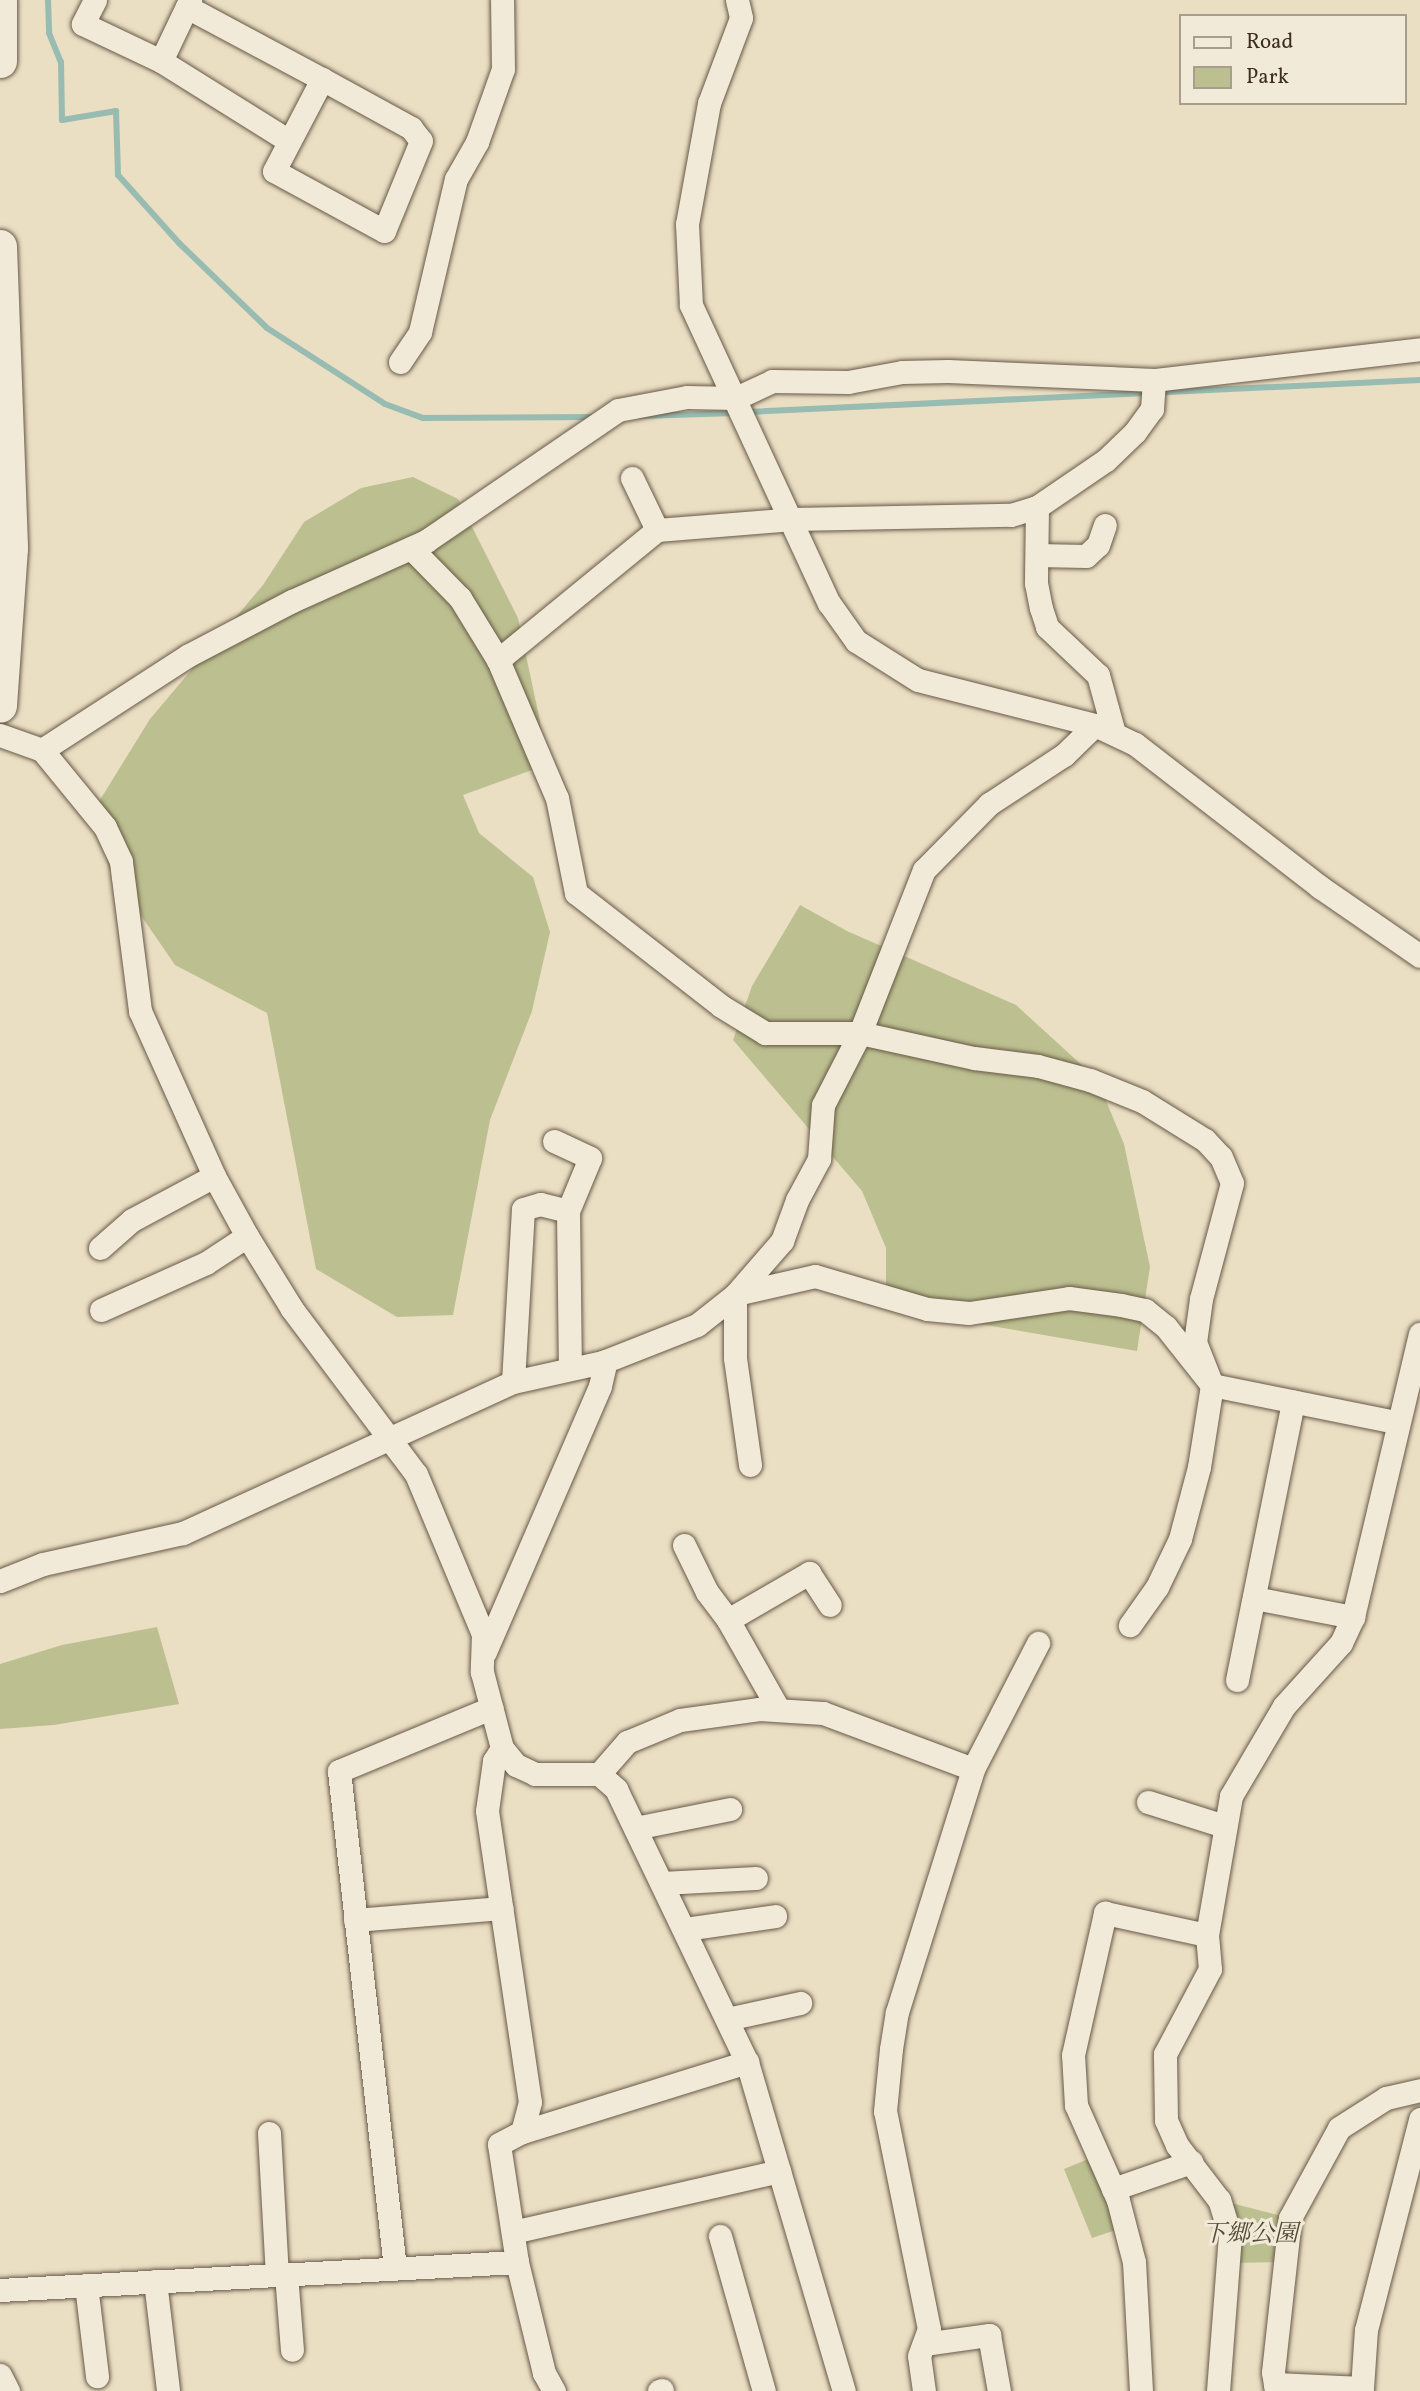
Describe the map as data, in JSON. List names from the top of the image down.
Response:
{
  "parks": ["下郷公園"],
  "legend": ["Road", "Park"]
}
